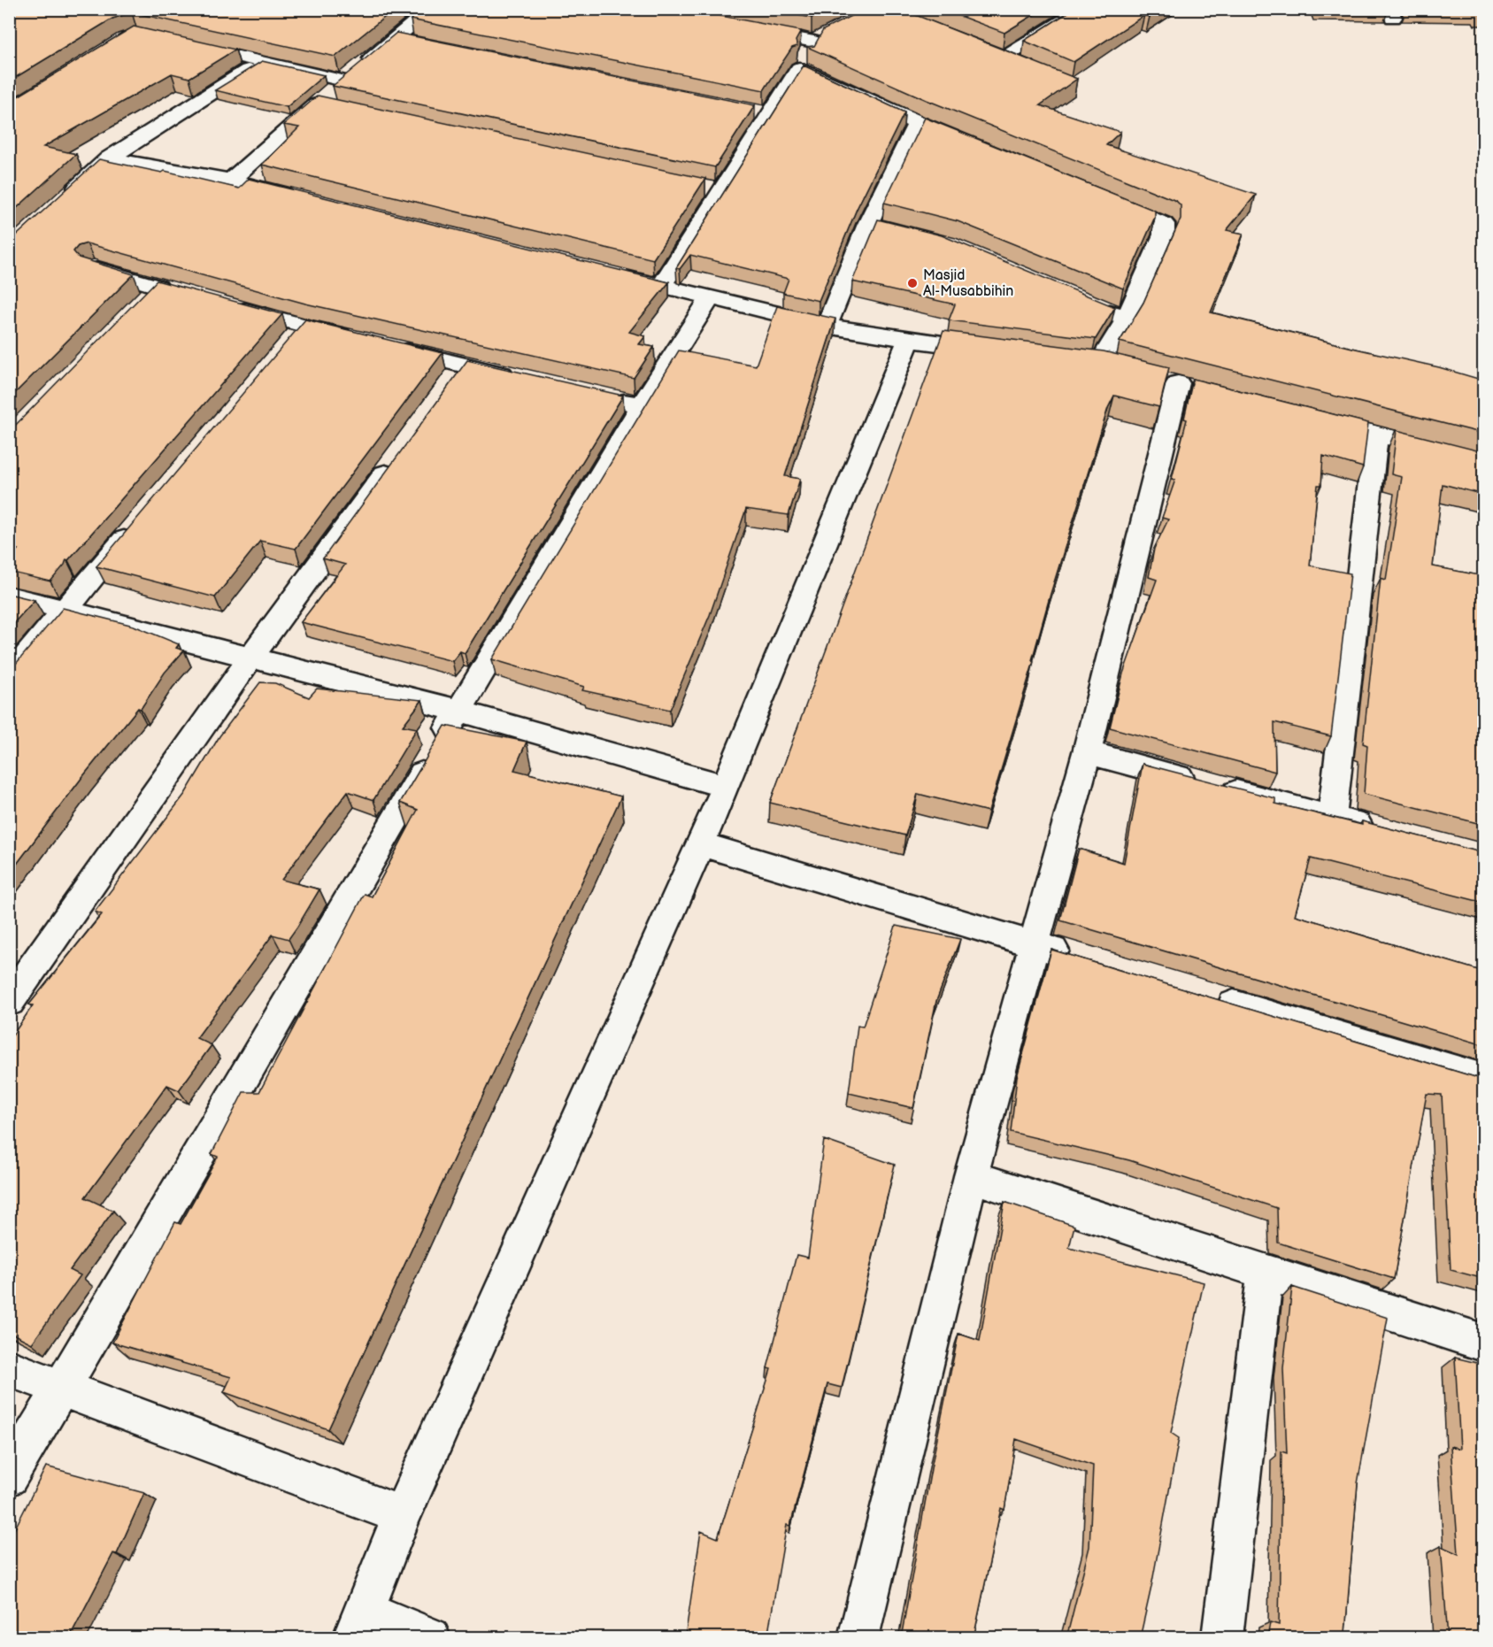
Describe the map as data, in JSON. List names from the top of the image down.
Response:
{
  "places": ["Masjid Al-Musabbihin"]
}
